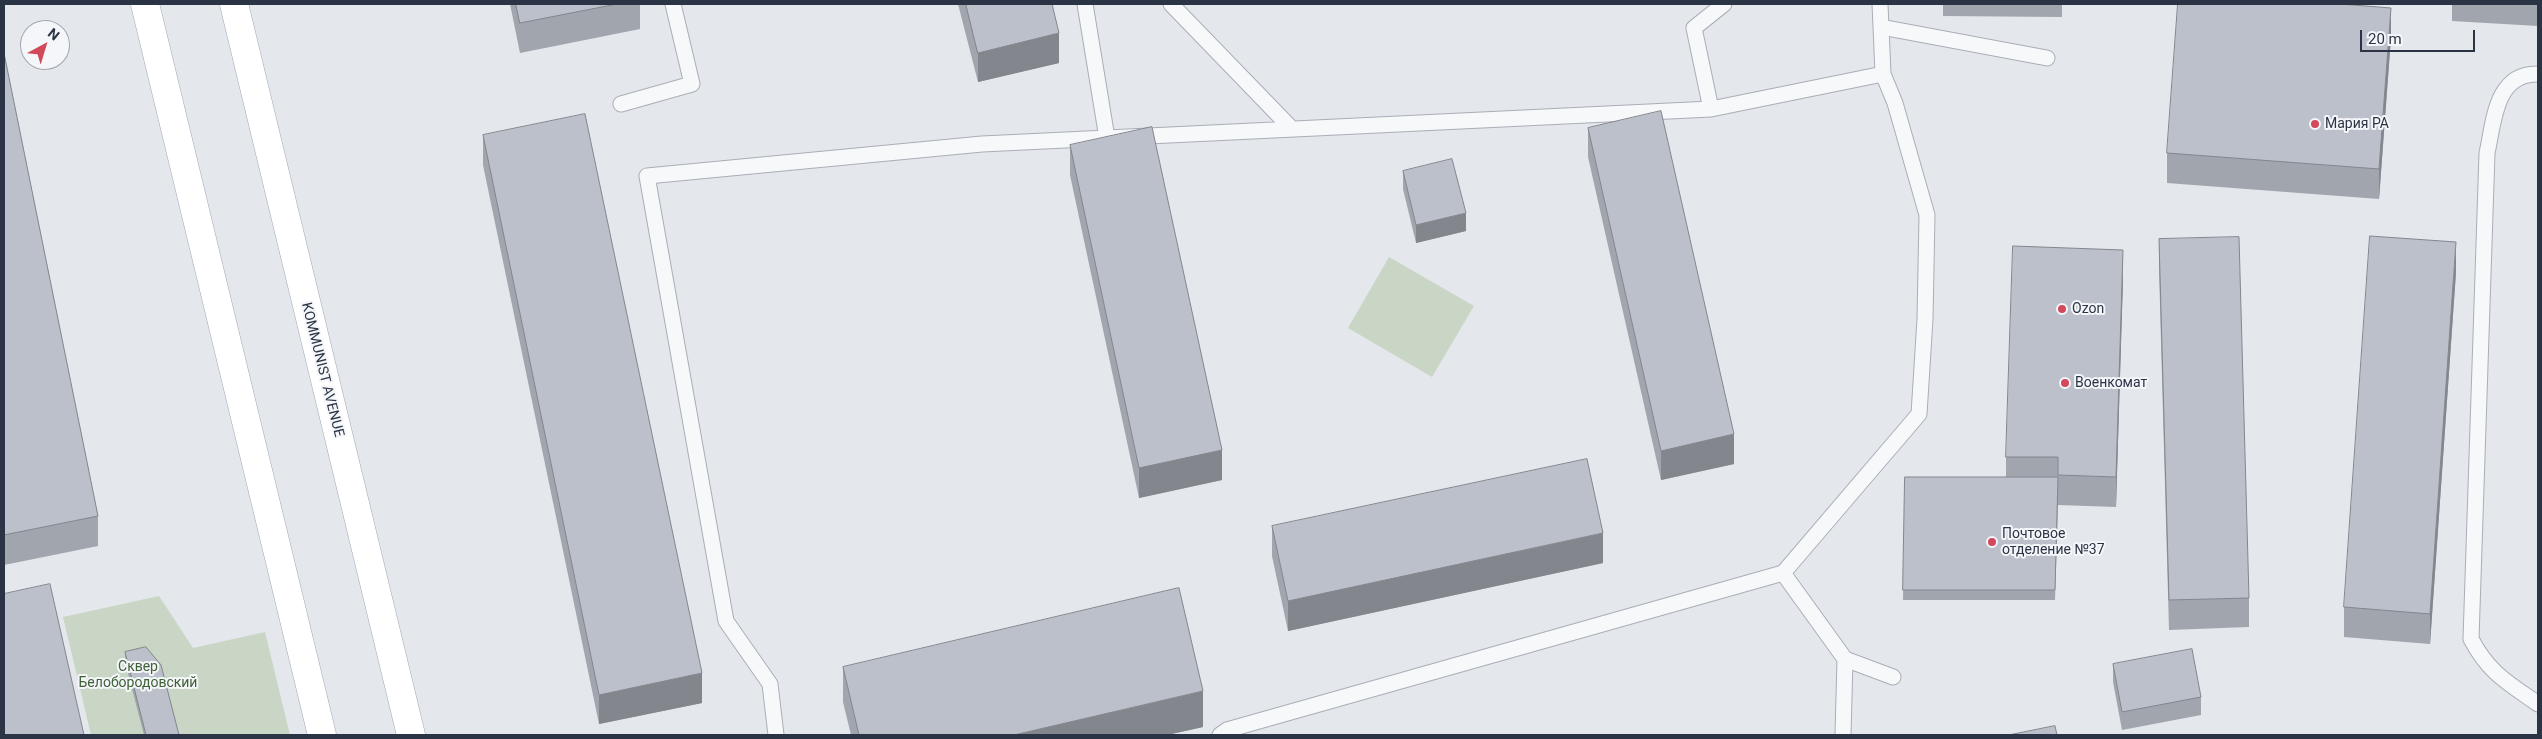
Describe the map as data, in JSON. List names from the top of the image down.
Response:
{
  "streets": {
    "main road": ["KOMMUNIST AVENUE"]
  },
  "parks": ["Сквер Белобородовский"],
  "places": [
    "Мария РА",
    "Ozon",
    "Военкомат",
    "Почтовое отделение №37"
  ],
  "scale_bar": "20 m",
  "north": "top right"
}
